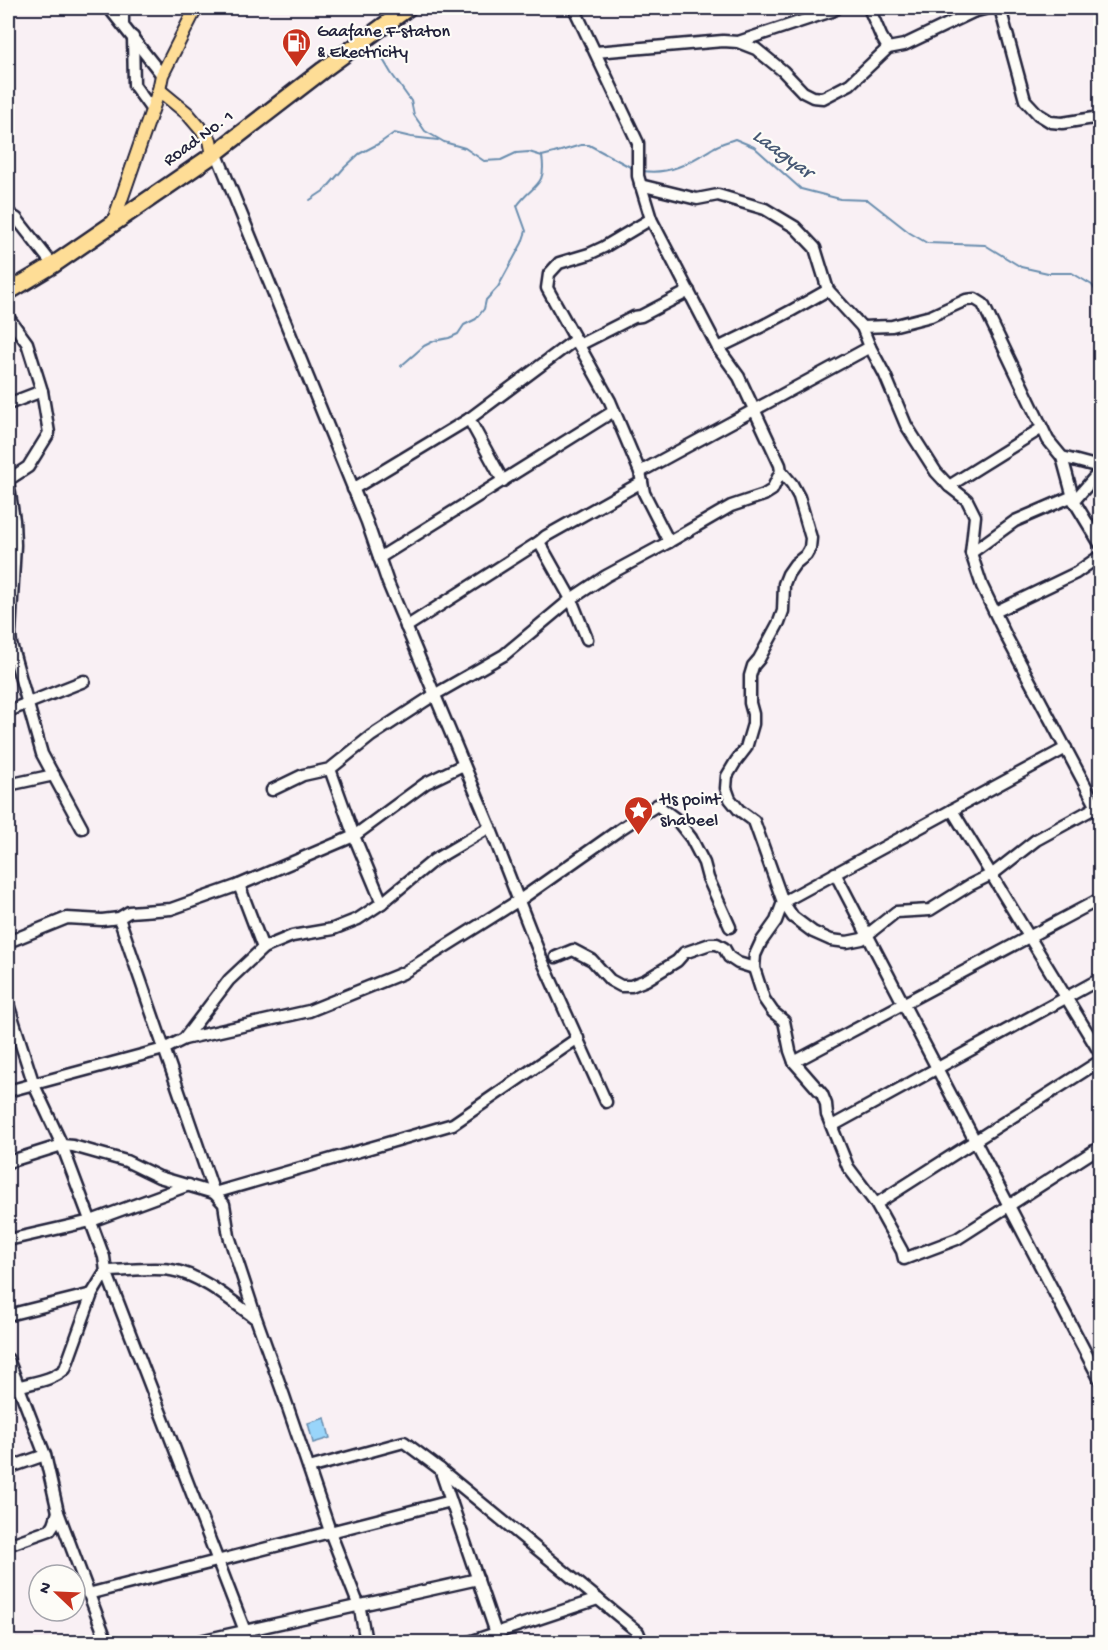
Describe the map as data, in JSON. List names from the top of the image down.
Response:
{
  "streets": {
    "highway": ["Road No. 1"]
  },
  "water": ["Laagyar"],
  "places": {
    "fuel station": ["Gaafane F-staton & Ekectricity"],
    "place": ["tls point shabeel"]
  },
  "north": "top left"
}
